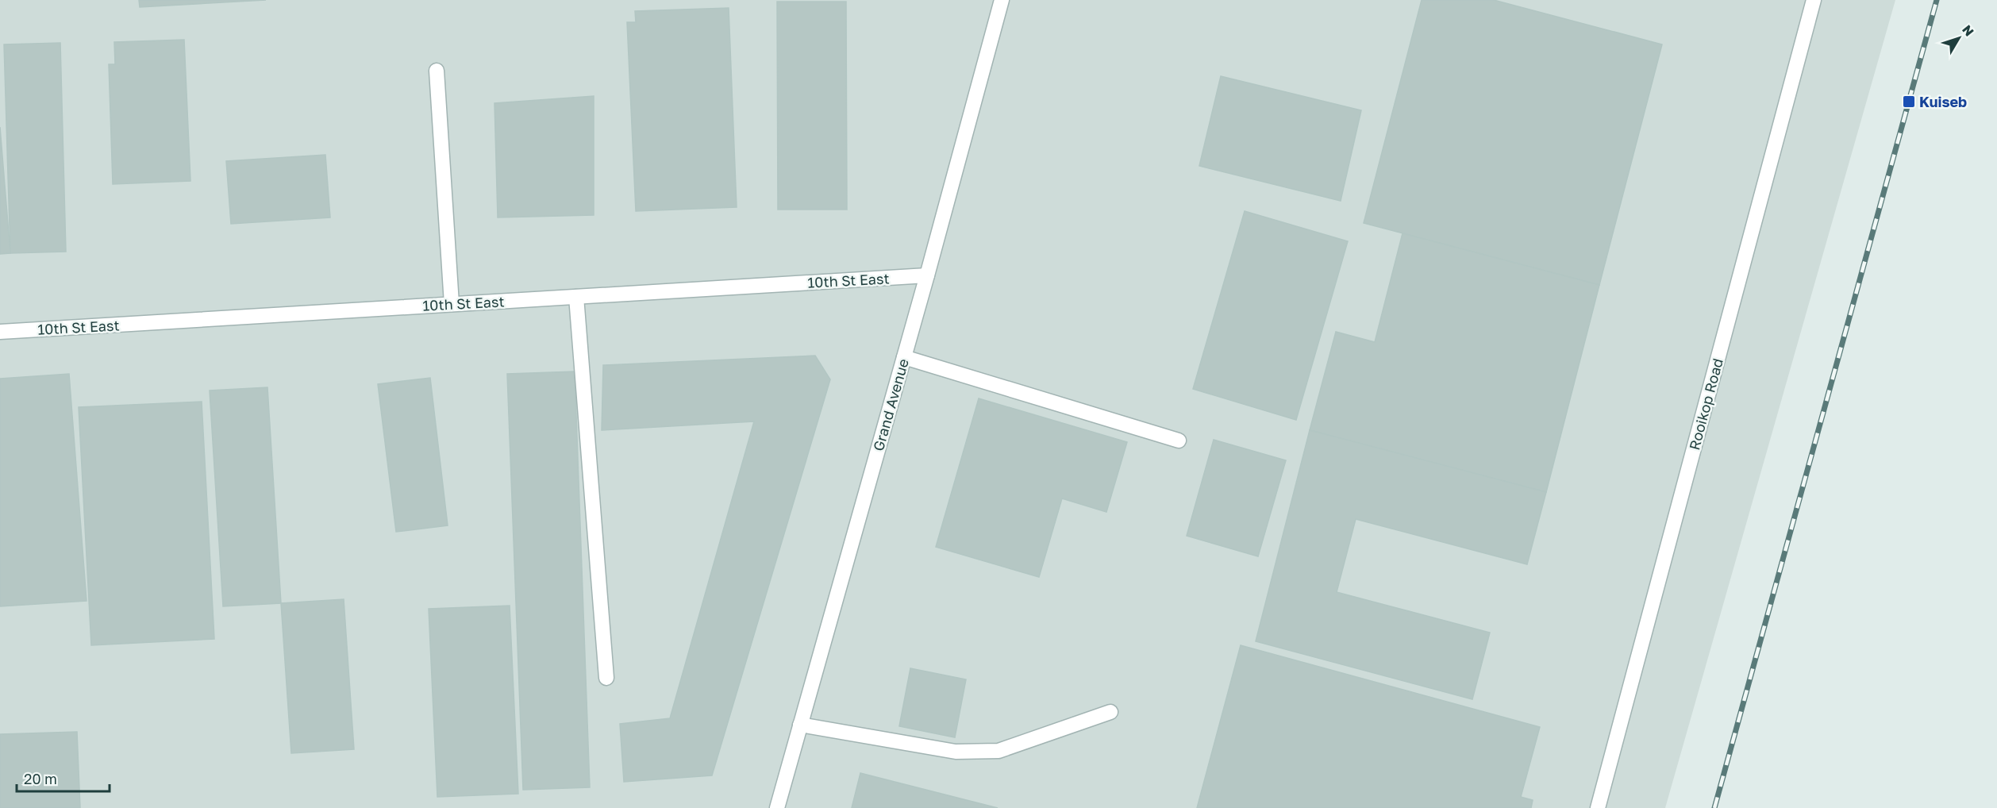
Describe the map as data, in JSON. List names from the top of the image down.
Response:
{
  "streets": {
    "street": ["10th St East", "Rooikop Road", "Grand Avenue"]
  },
  "crossings": [
    ["10th St East", "Grand Avenue"]
  ],
  "places": {
    "transit": ["Kuiseb"]
  },
  "scale_bar": "20 m",
  "north": "top right"
}
